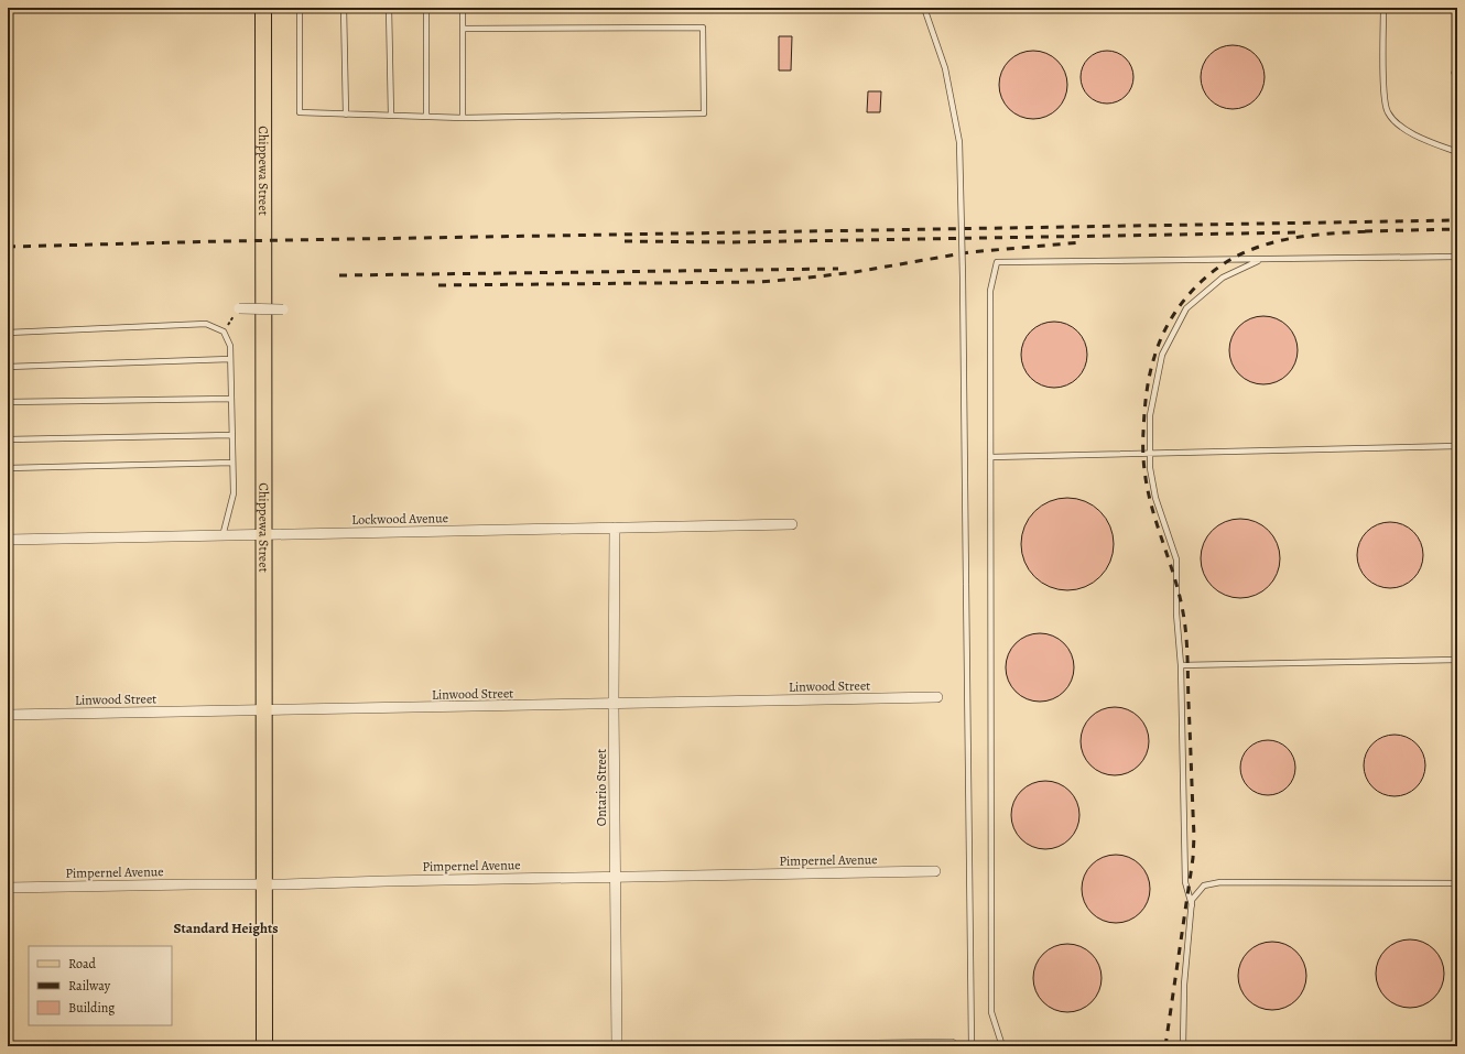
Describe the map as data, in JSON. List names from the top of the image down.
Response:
{
  "streets": {
    "main road": ["Chippewa Street"],
    "street": [
      "Lockwood Avenue",
      "Linwood Street",
      "Ontario Street",
      "Pimpernel Avenue"
    ]
  },
  "crossings": [
    ["Chippewa Street", "Lockwood Avenue"],
    ["Chippewa Street", "Linwood Street"],
    ["Chippewa Street", "Pimpernel Avenue"],
    ["Lockwood Avenue", "Ontario Street"],
    ["Linwood Street", "Ontario Street"],
    ["Ontario Street", "Pimpernel Avenue"]
  ],
  "districts": ["Standard Heights"],
  "legend": ["Road", "Railway", "Building"]
}
